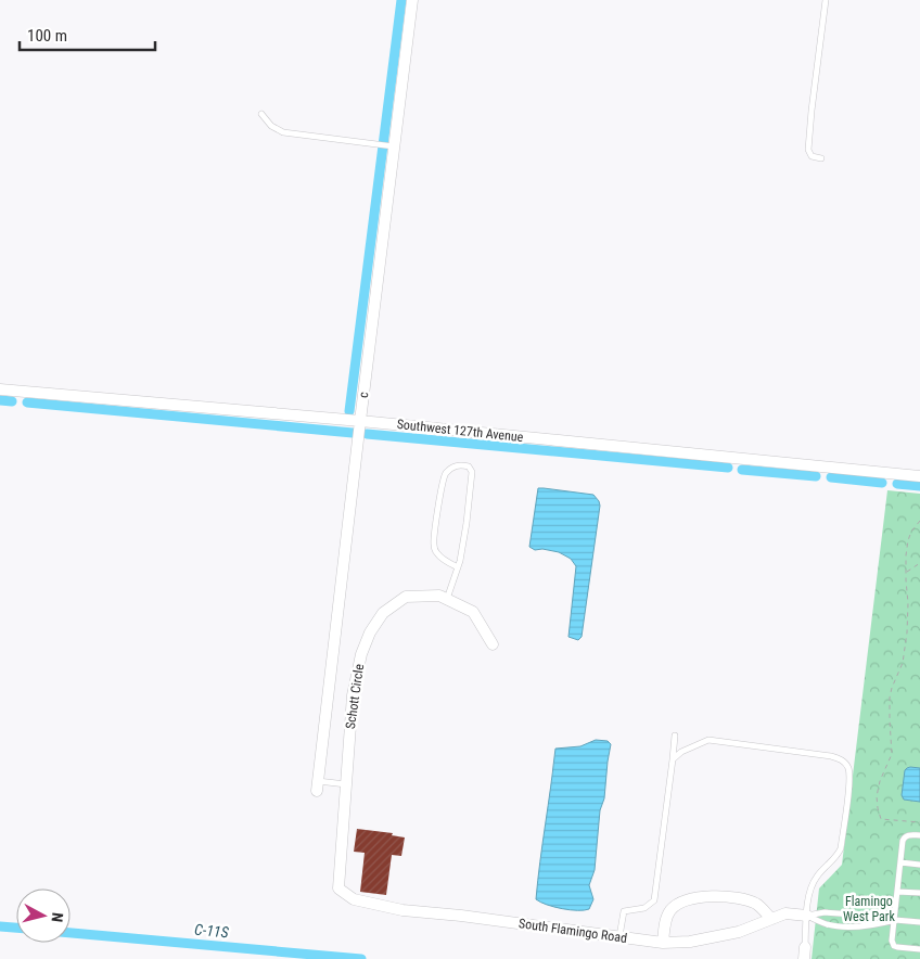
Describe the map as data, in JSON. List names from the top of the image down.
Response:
{
  "streets": {
    "street": [
      "c",
      "Southwest 127th Avenue",
      "Schott Circle",
      "South Flamingo Road"
    ]
  },
  "crossings": [
    ["c", "Southwest 127th Avenue"],
    ["Schott Circle", "South Flamingo Road"]
  ],
  "water": ["C-11S"],
  "parks": ["Flamingo West Park"],
  "scale_bar": "100 m",
  "north": "right"
}
